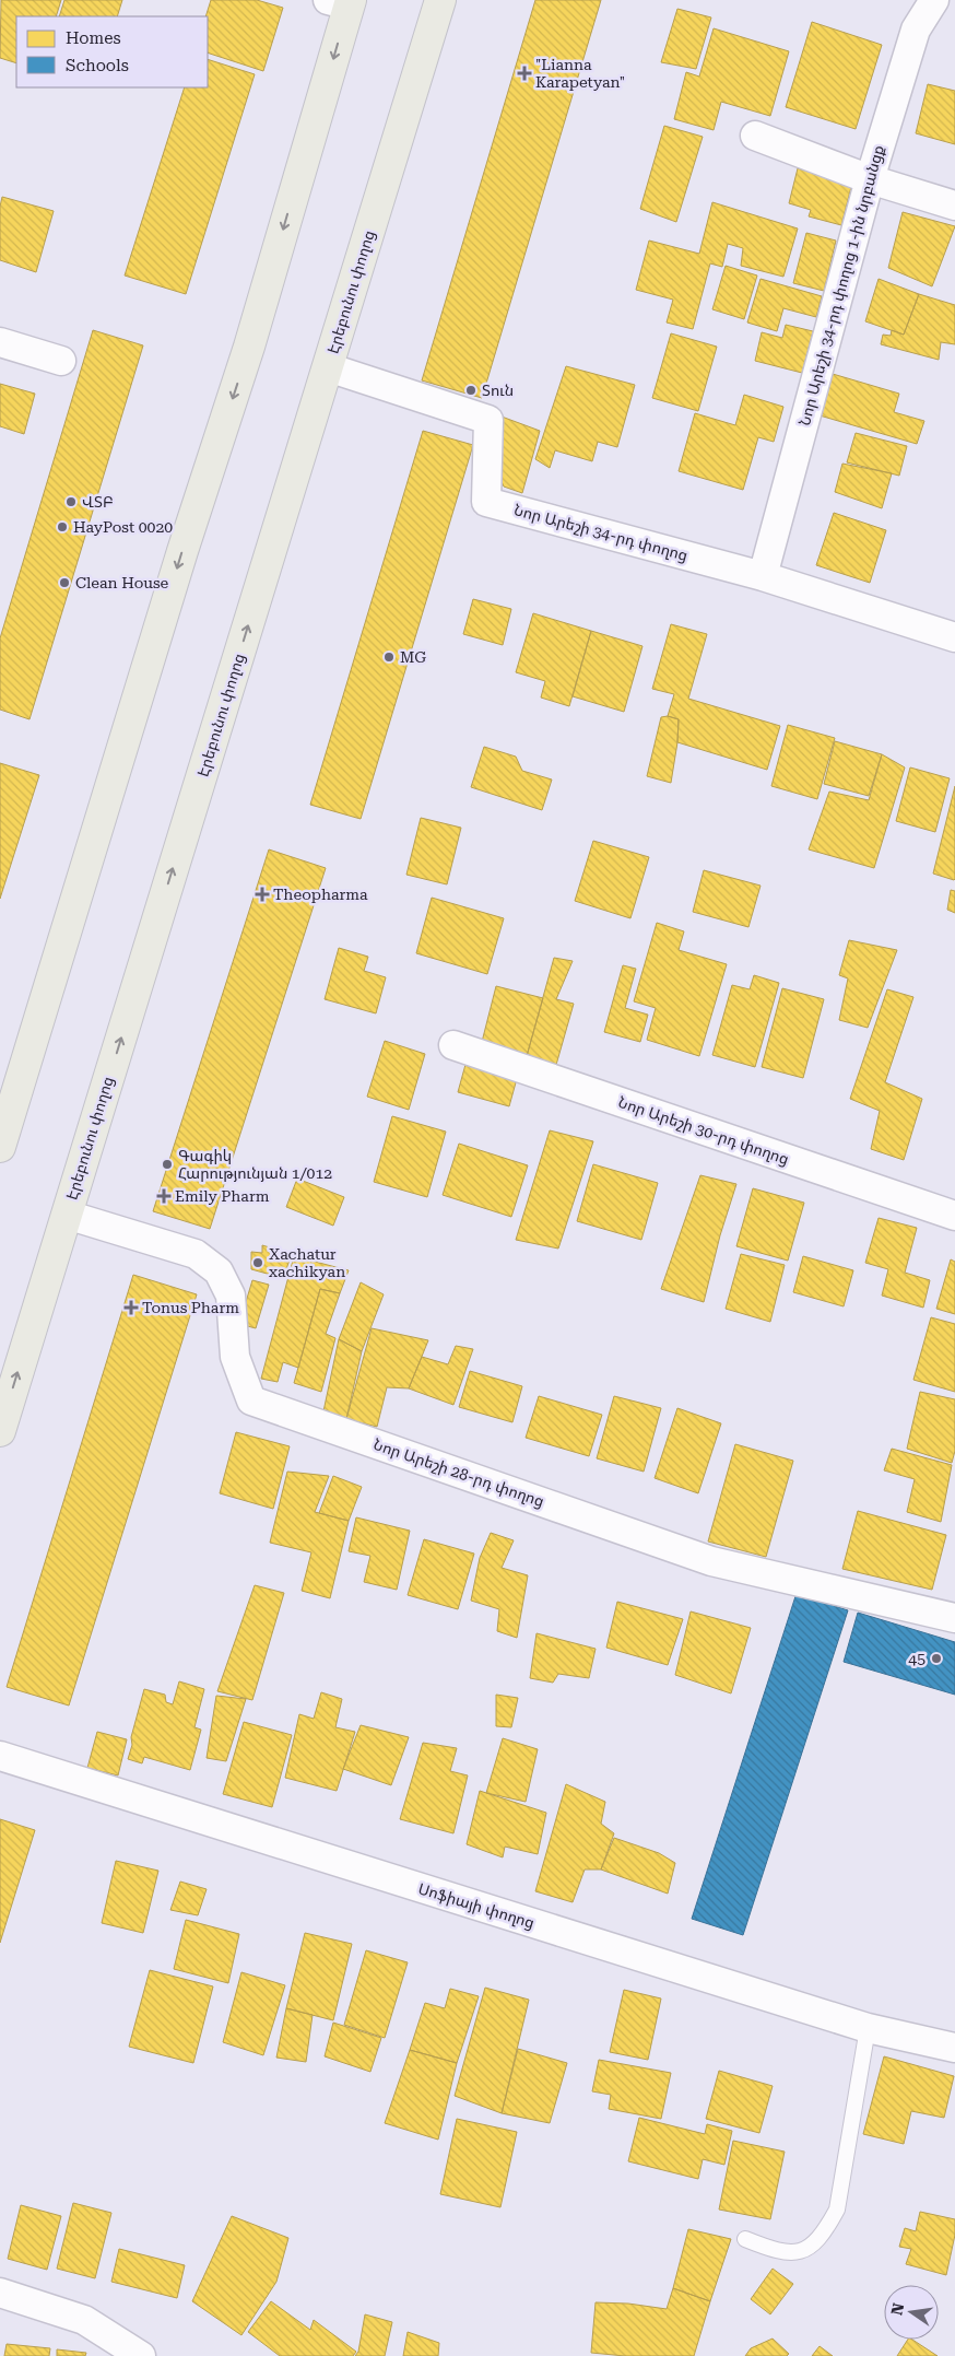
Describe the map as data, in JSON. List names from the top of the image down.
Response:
{
  "streets": {
    "main road": ["Էրեբունու փողոց"],
    "street": [
      "Նոր Արեշի 34-րդ փողոց 1-ին նրբանցք",
      "Նոր Արեշի 34-րդ փողոց",
      "Նոր Արեշի 30-րդ փողոց",
      "Նոր Արեշի 28-րդ փողոց",
      "Սոֆիայի փողոց"
    ]
  },
  "crossings": [
    ["Նոր Արեշի 34-րդ փողոց 1-ին նրբանցք", "Նոր Արեշի 34-րդ փողոց"],
    ["Էրեբունու փողոց", "Նոր Արեշի 34-րդ փողոց"],
    ["Էրեբունու փողոց", "Նոր Արեշի 28-րդ փողոց"]
  ],
  "places": {
    "health": [
      "\"Lianna Karapetyan\"",
      "Theopharma",
      "Emily Pharm",
      "Tonus Pharm"
    ],
    "other": [
      "Տուն",
      "ՎՏԲ",
      "HayPost 0020",
      "Clean House",
      "MG",
      "Գագիկ Հարությունյան 1/012",
      "Xachatur xachikyan",
      "45"
    ]
  },
  "legend": ["Homes", "Schools"],
  "north": "left"
}
